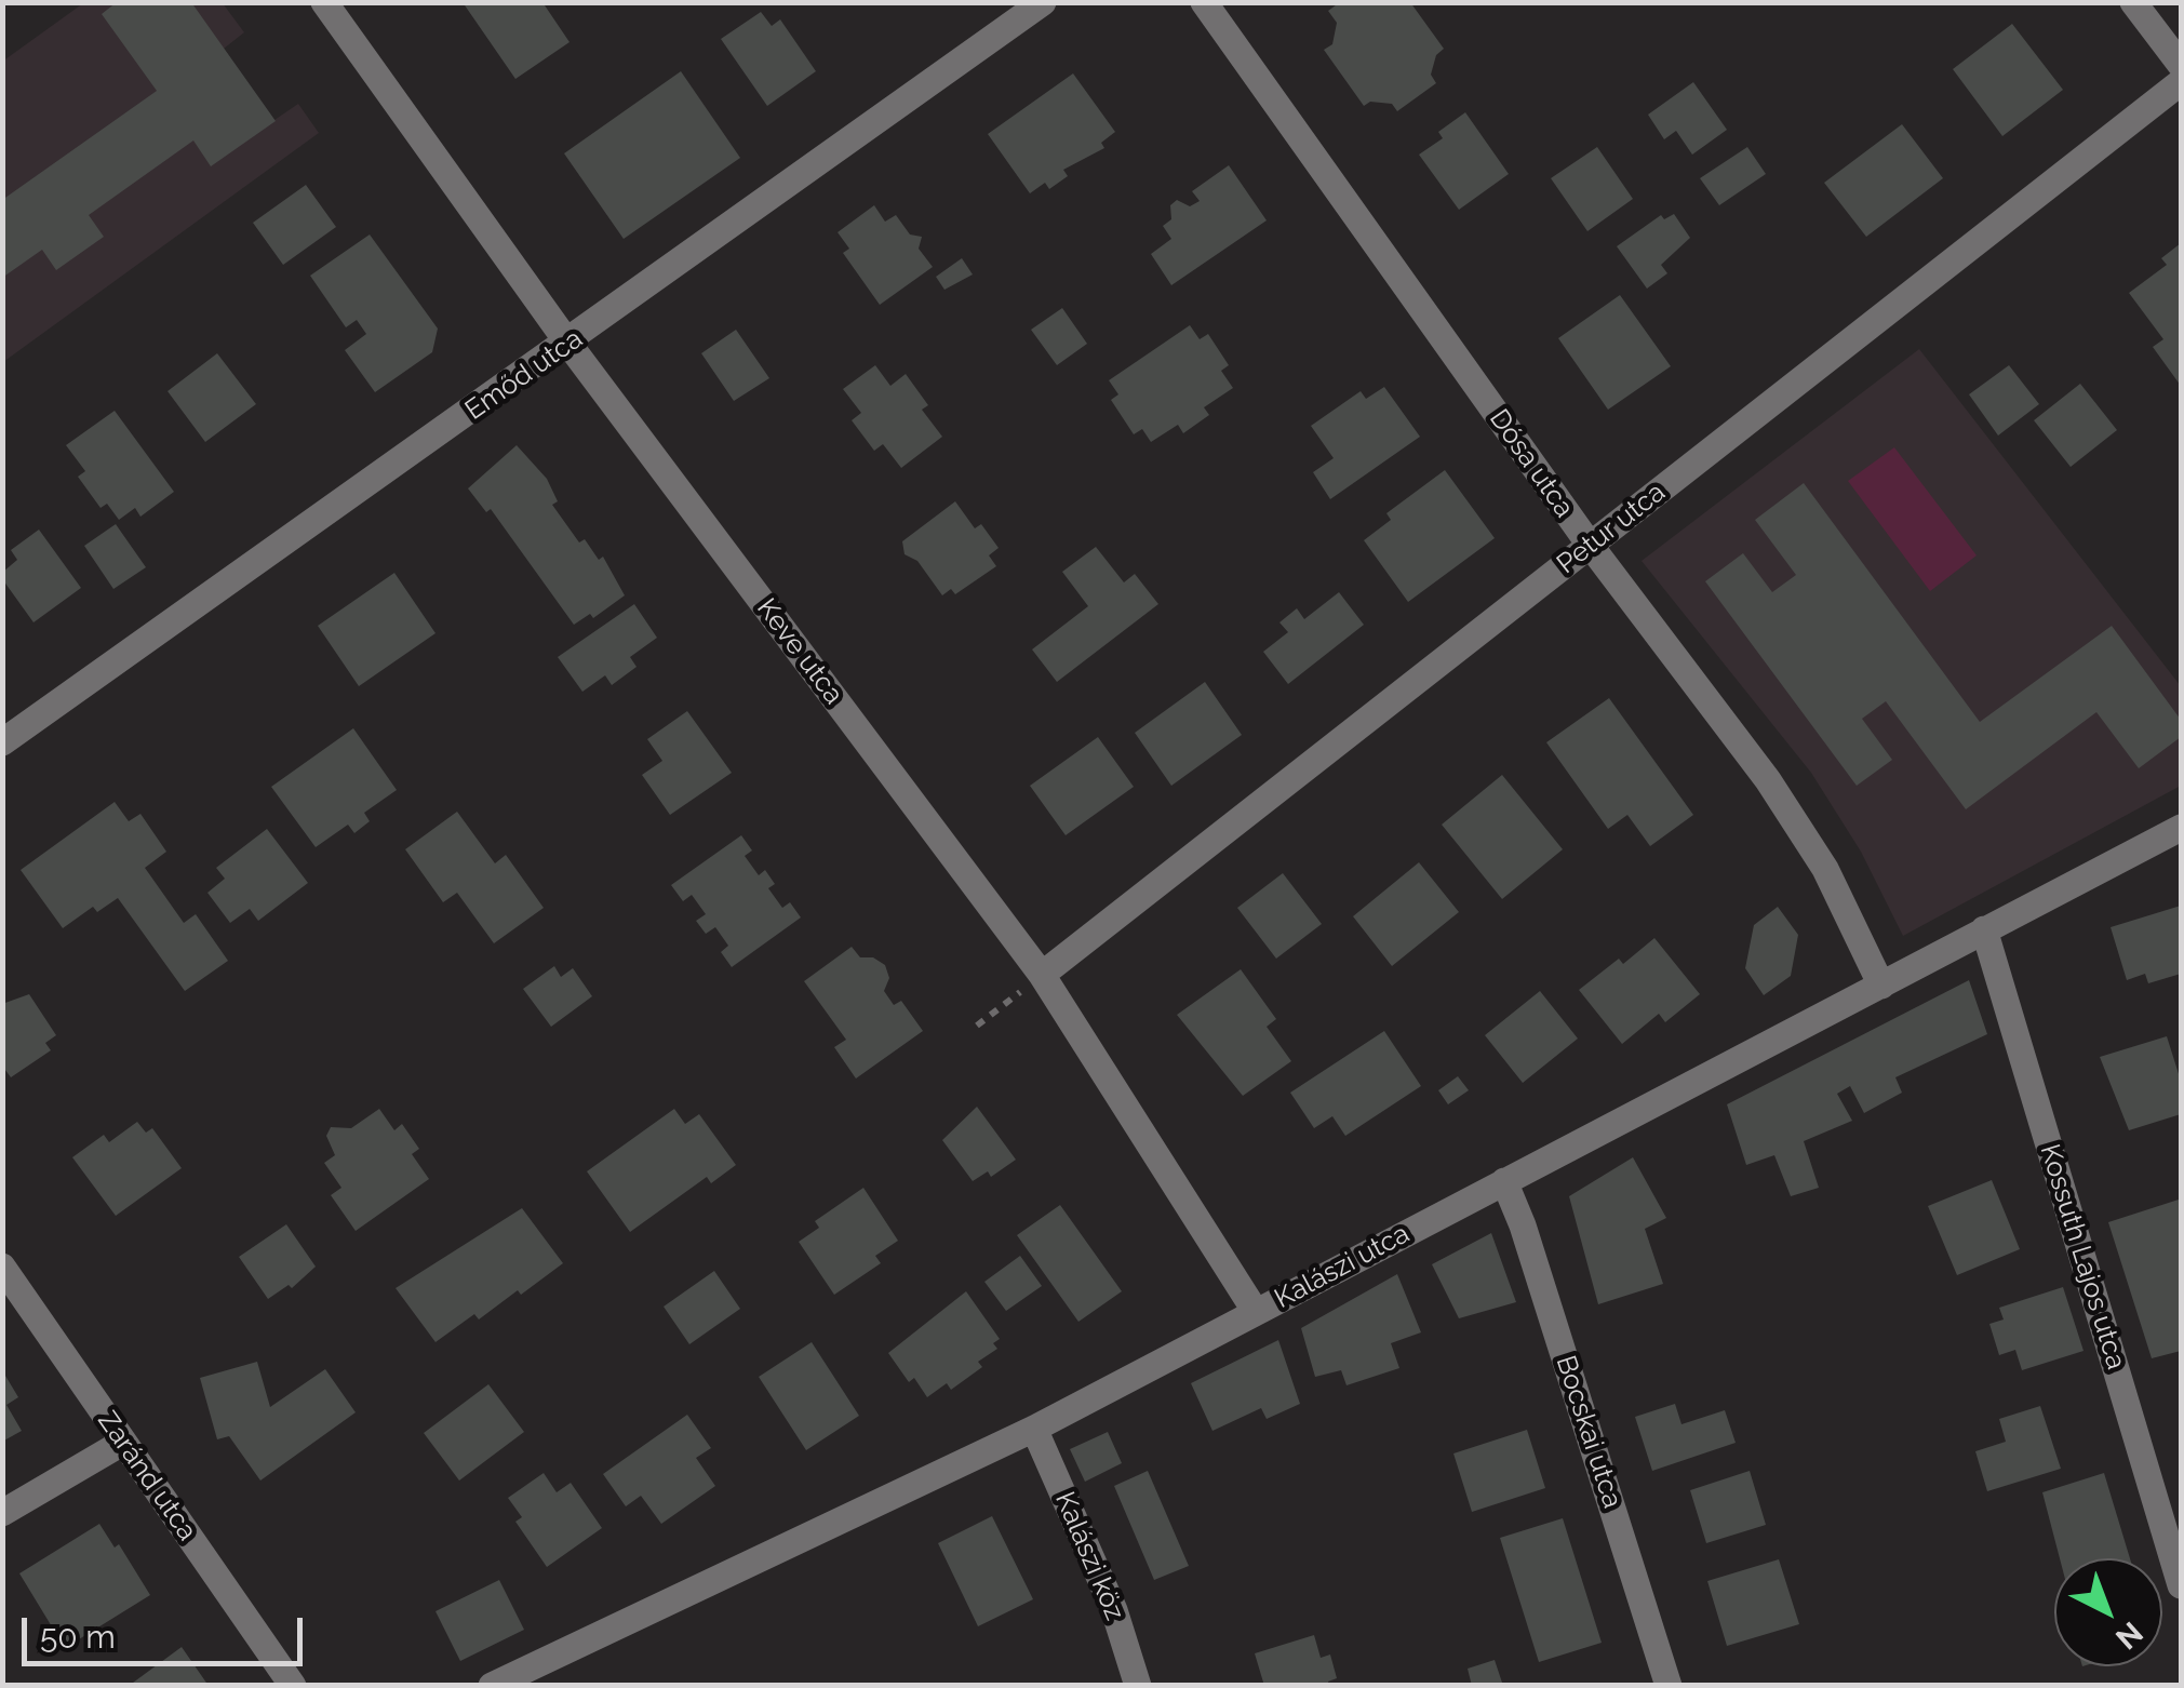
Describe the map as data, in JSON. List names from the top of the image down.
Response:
{
  "streets": {
    "street": [
      "Emőd utca",
      "Dósa utca",
      "Petur utca",
      "Keve utca",
      "Kossuth Lajos utca",
      "Kalászi utca",
      "Bocskai utca",
      "Zaránd utca",
      "Kalászi köz"
    ]
  },
  "crossings": [
    ["Emőd utca", "Keve utca"],
    ["Dósa utca", "Petur utca"],
    ["Dósa utca", "Kalászi utca"],
    ["Petur utca", "Keve utca"],
    ["Keve utca", "Kalászi utca"],
    ["Kossuth Lajos utca", "Kalászi utca"],
    ["Kalászi utca", "Bocskai utca"],
    ["Kalászi utca", "Kalászi köz"]
  ],
  "scale_bar": "50 m",
  "north": "bottom right"
}
